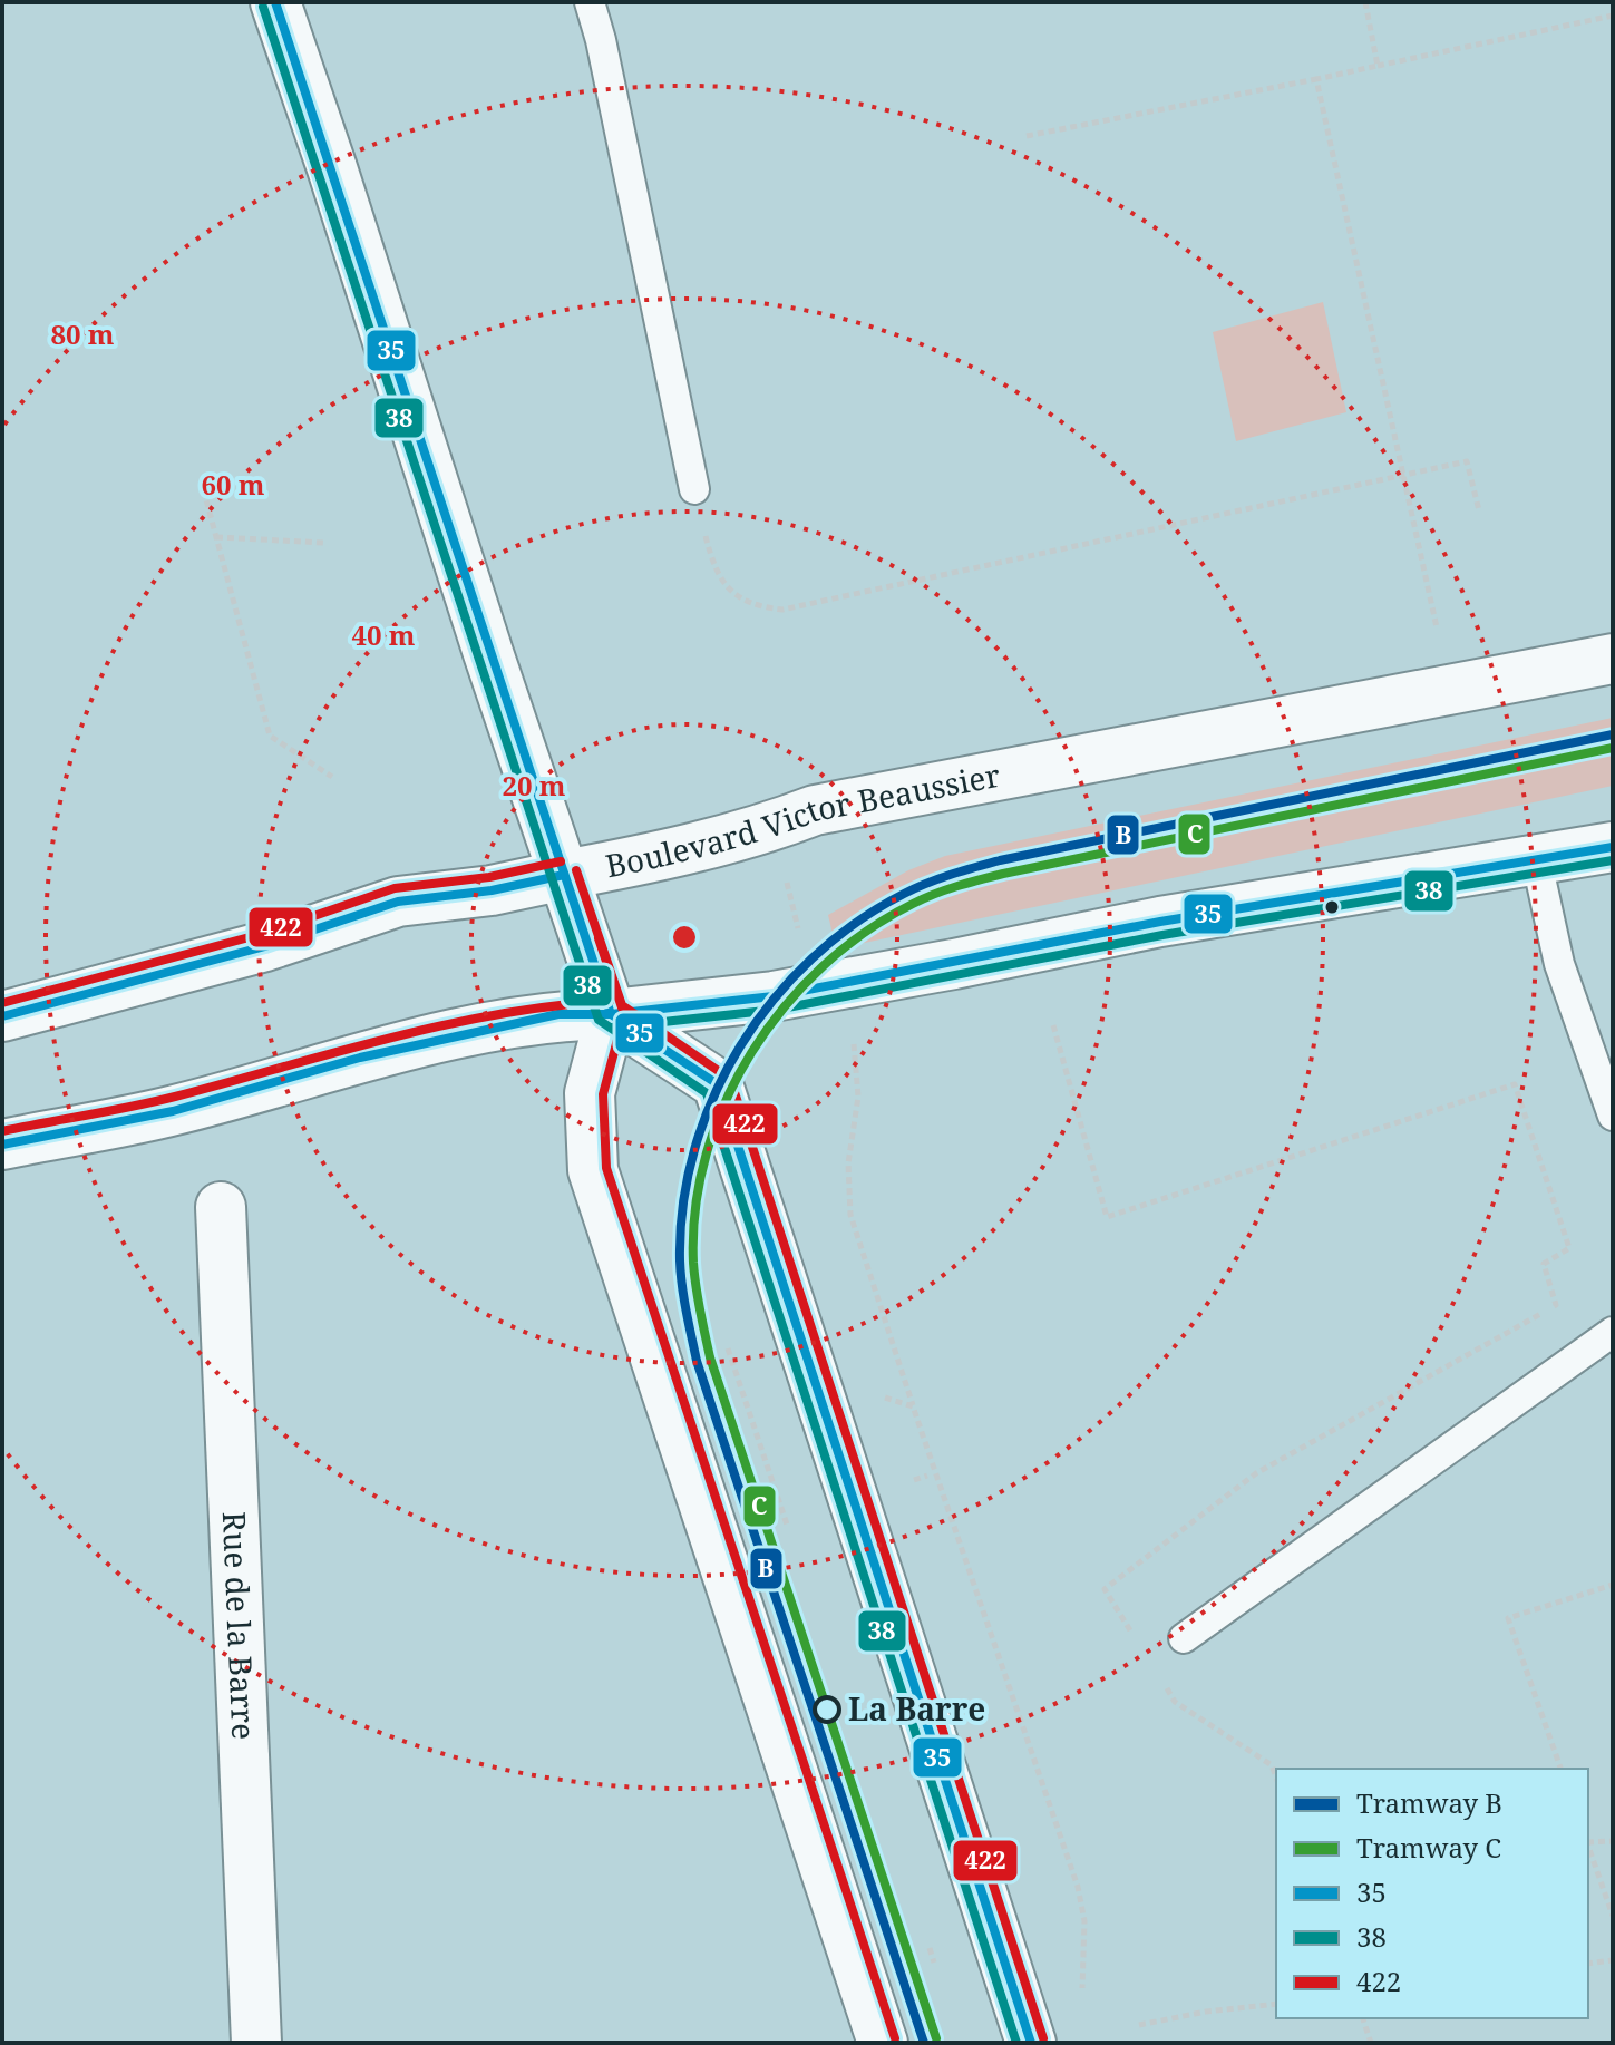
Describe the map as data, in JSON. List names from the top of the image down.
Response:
{
  "streets": {
    "street": ["Boulevard Victor Beaussier", "Rue de la Barre"]
  },
  "places": ["La Barre"],
  "lines": [
    "transit line 35",
    "transit line 38",
    "tram line B",
    "tram line C",
    "transit line 422"
  ],
  "legend": [
    "Tramway B",
    "Tramway C",
    "35",
    "38",
    "422"
  ],
  "rings": [
    "80 m",
    "60 m",
    "40 m",
    "20 m"
  ]
}
